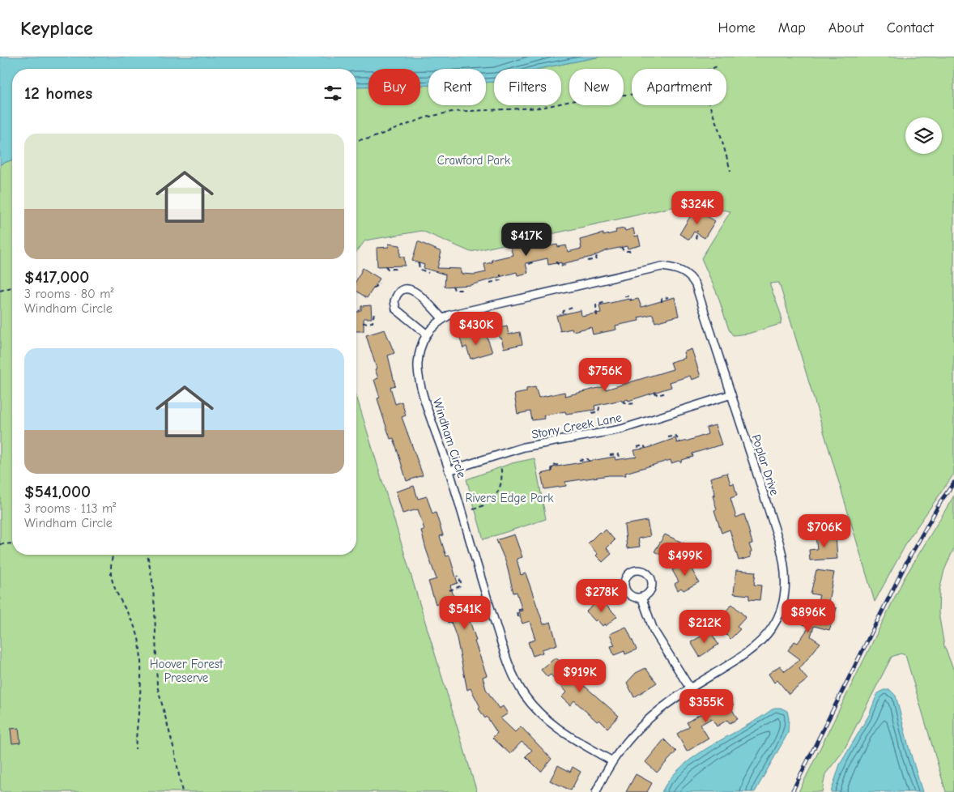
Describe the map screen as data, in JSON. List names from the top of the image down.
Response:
{
  "streets": {
    "street": ["Stony Creek Lane", "Windham Circle", "Poplar Drive"]
  },
  "crossings": [
    ["Stony Creek Lane", "Windham Circle"],
    ["Stony Creek Lane", "Poplar Drive"],
    ["Windham Circle", "Poplar Drive"]
  ],
  "parks": ["Crawford Park", "Rivers Edge Park", "Hoover Forest Preserve"],
  "page": {
    "header": "Keyplace",
    "nav": [
      "Home",
      "Map",
      "About",
      "Contact"
    ],
    "chip": [
      "Buy",
      "Rent",
      "Filters",
      "New",
      "Apartment"
    ],
    "heading": "12 homes",
    "list": [
      {
        "name": "$417,000",
        "note": "3 rooms · 80 m² · Windham Circle"
      },
      {
        "name": "$541,000",
        "note": "3 rooms · 113 m² · Windham Circle"
      }
    ],
    "price": [
      "$324K",
      "$417K",
      "$430K",
      "$756K",
      "$706K",
      "$499K",
      "$278K",
      "$541K",
      "$896K",
      "$212K",
      "$919K",
      "$355K"
    ]
  }
}
